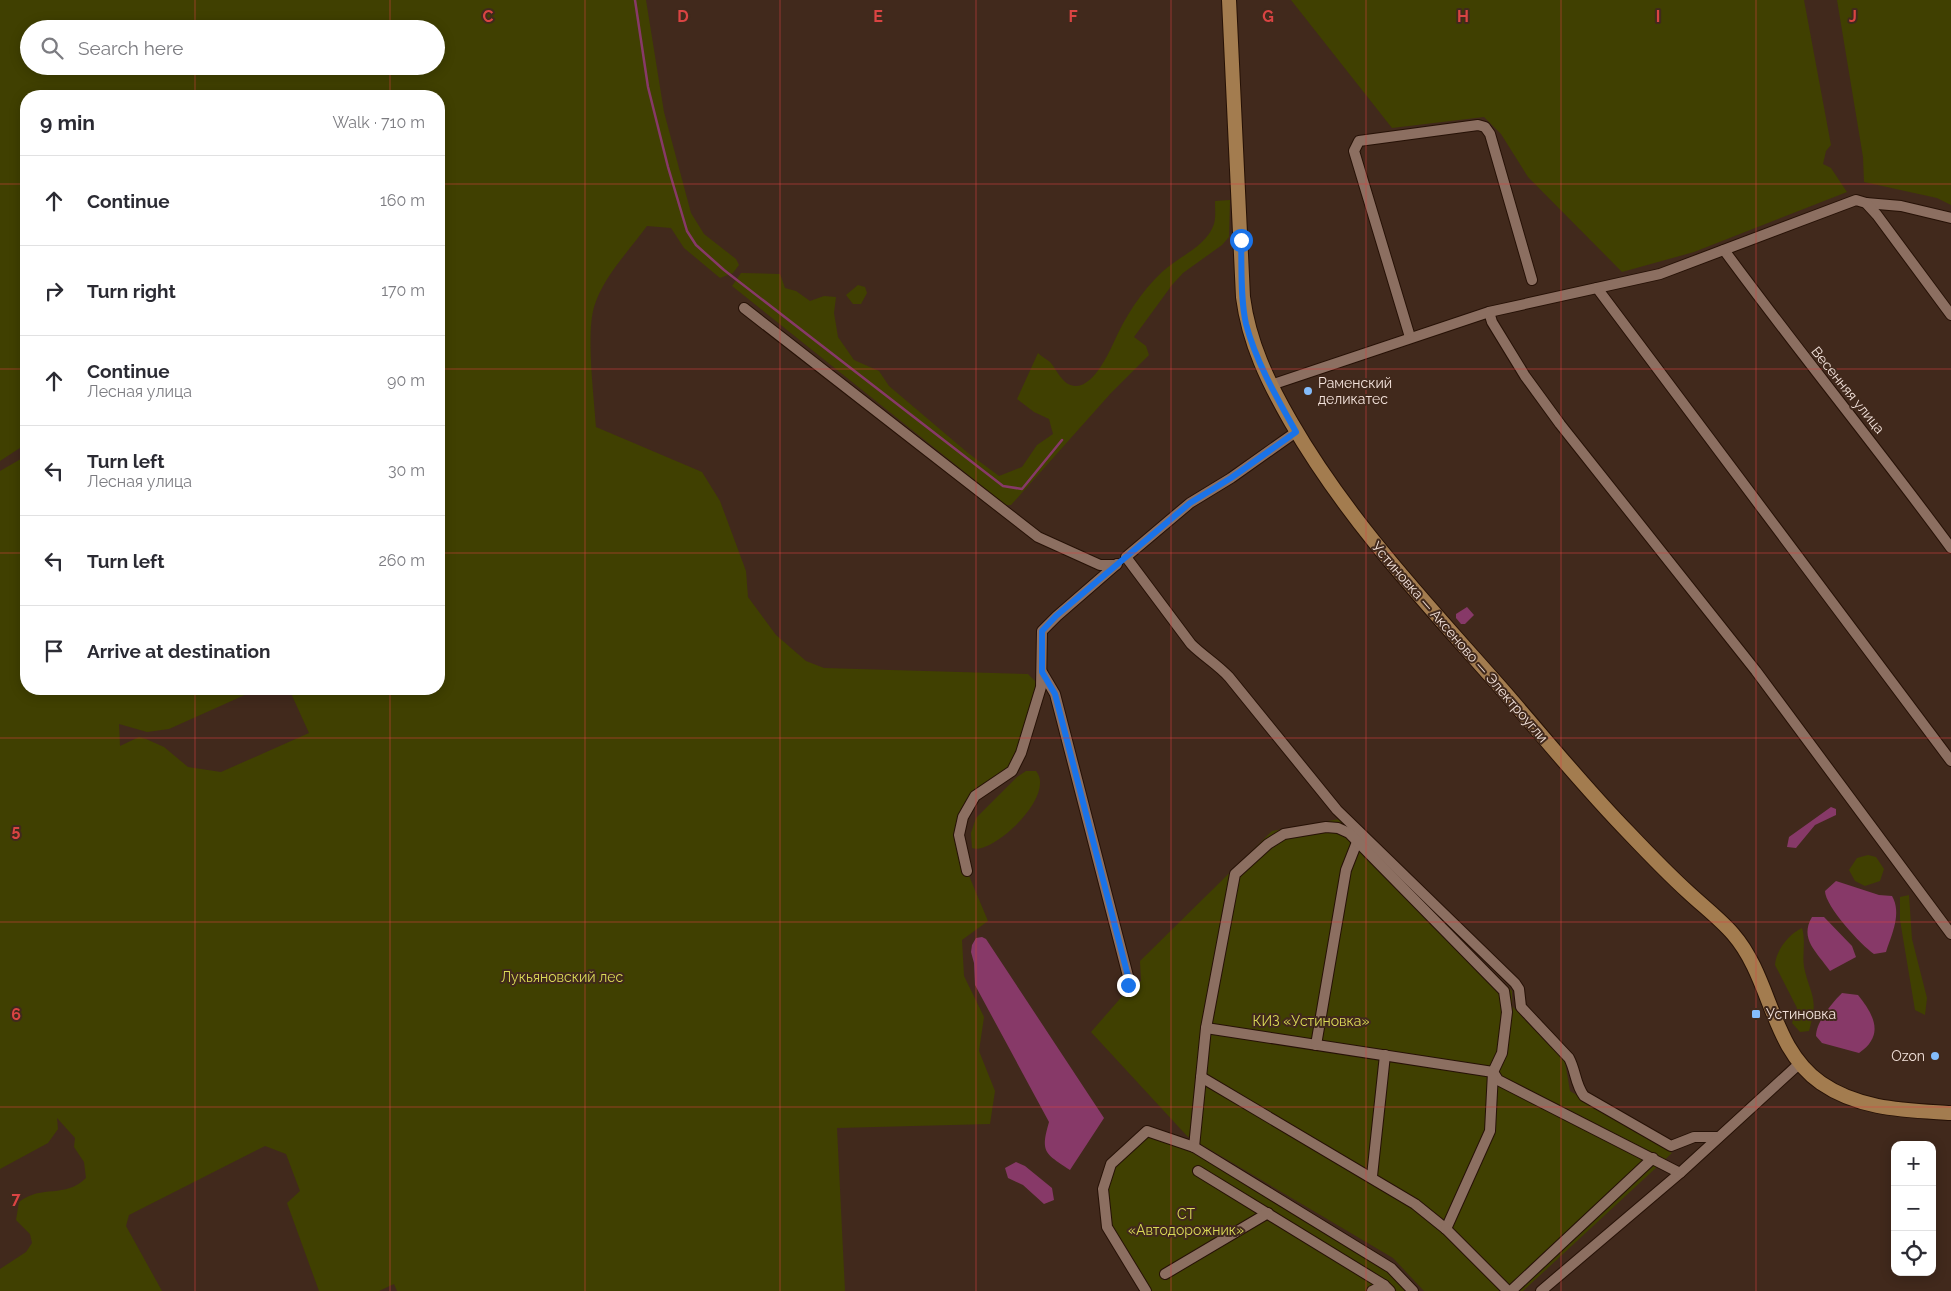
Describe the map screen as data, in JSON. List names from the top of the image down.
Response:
{
  "streets": {
    "main road": ["Устиновка — Аксеново — Электроугли"],
    "street": ["Весенняя улица"]
  },
  "parks": ["Лукьяновский лес", "КИЗ «Устиновка»", "СТ «Автодорожник»"],
  "places": {
    "other": ["Раменский деликатес", "Ozon"],
    "transit": ["Устиновка"]
  },
  "page": {
    "search": "Search here",
    "heading": ["9 min", "Walk · 710 m"],
    "list": [
      ["Continue", "160 m"],
      ["Turn right", "170 m"],
      ["Continue", "Лесная улица", "90 m"],
      ["Turn left", "Лесная улица", "30 m"],
      ["Turn left", "260 m"],
      "Arrive at destination"
    ],
    "map_buttons": ["+", "−"]
  },
  "grid": {
    "columns": [
      "C",
      "D",
      "E",
      "F",
      "G",
      "H",
      "I",
      "J"
    ],
    "rows": ["5", "6", "7"]
  }
}
